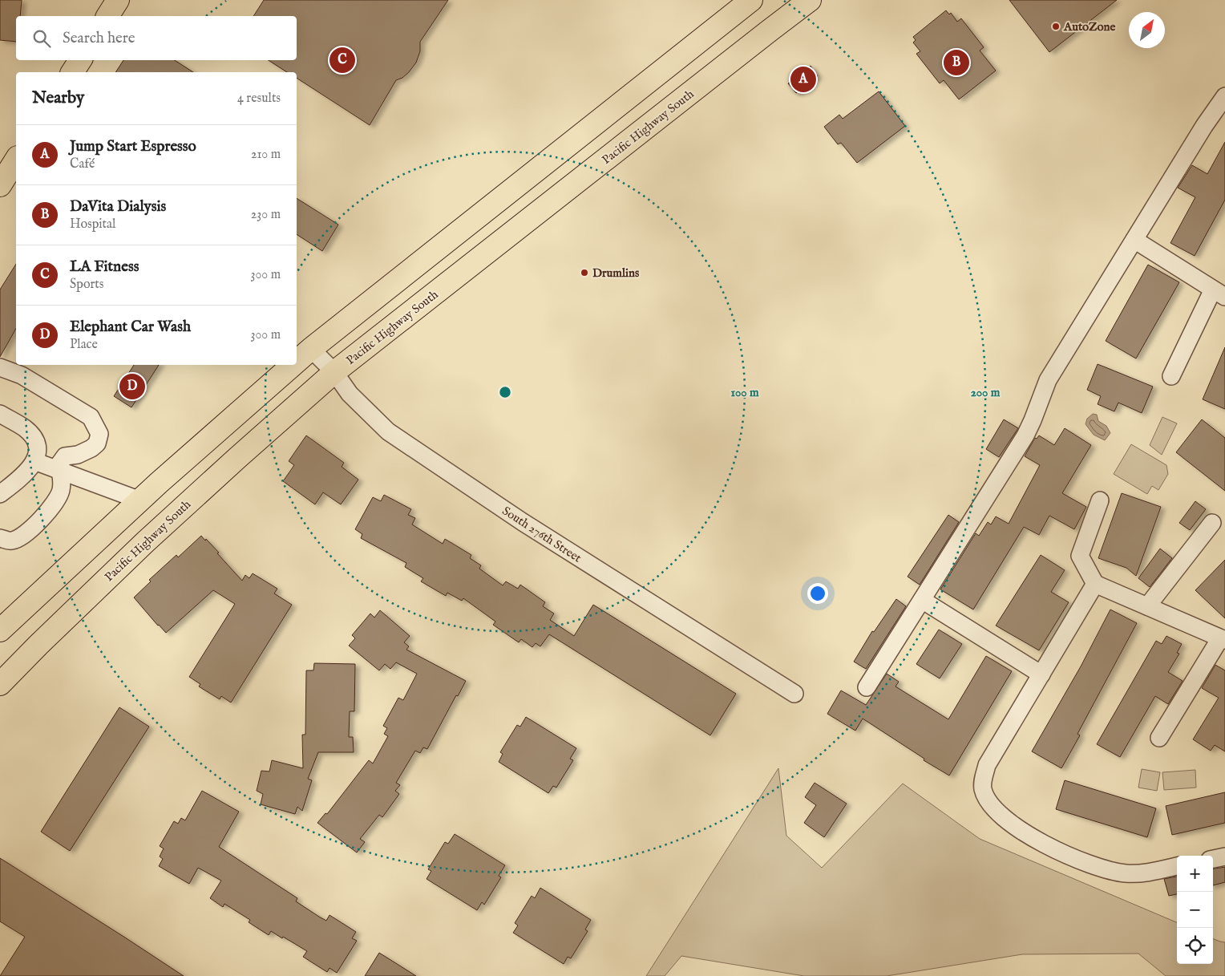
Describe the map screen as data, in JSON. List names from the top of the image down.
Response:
{
  "streets": {
    "main road": ["Pacific Highway South"],
    "street": ["South 276th Street"]
  },
  "crossings": [
    ["Pacific Highway South", "South 276th Street"]
  ],
  "places": ["AutoZone", "Drumlins"],
  "north": "top right",
  "page": {
    "search": "Search here",
    "pins": [
      "C",
      "B",
      "A",
      "D"
    ],
    "heading": ["Nearby", "4 results"],
    "list": [
      {
        "mark": "A",
        "name": "Jump Start Espresso",
        "note": "Café",
        "value": "210 m"
      },
      {
        "mark": "B",
        "name": "DaVita Dialysis",
        "note": "Hospital",
        "value": "230 m"
      },
      {
        "mark": "C",
        "name": "LA Fitness",
        "note": "Sports",
        "value": "300 m"
      },
      {
        "mark": "D",
        "name": "Elephant Car Wash",
        "note": "Place",
        "value": "300 m"
      }
    ],
    "map_buttons": ["+", "−"]
  },
  "rings": ["100 m", "200 m"]
}
